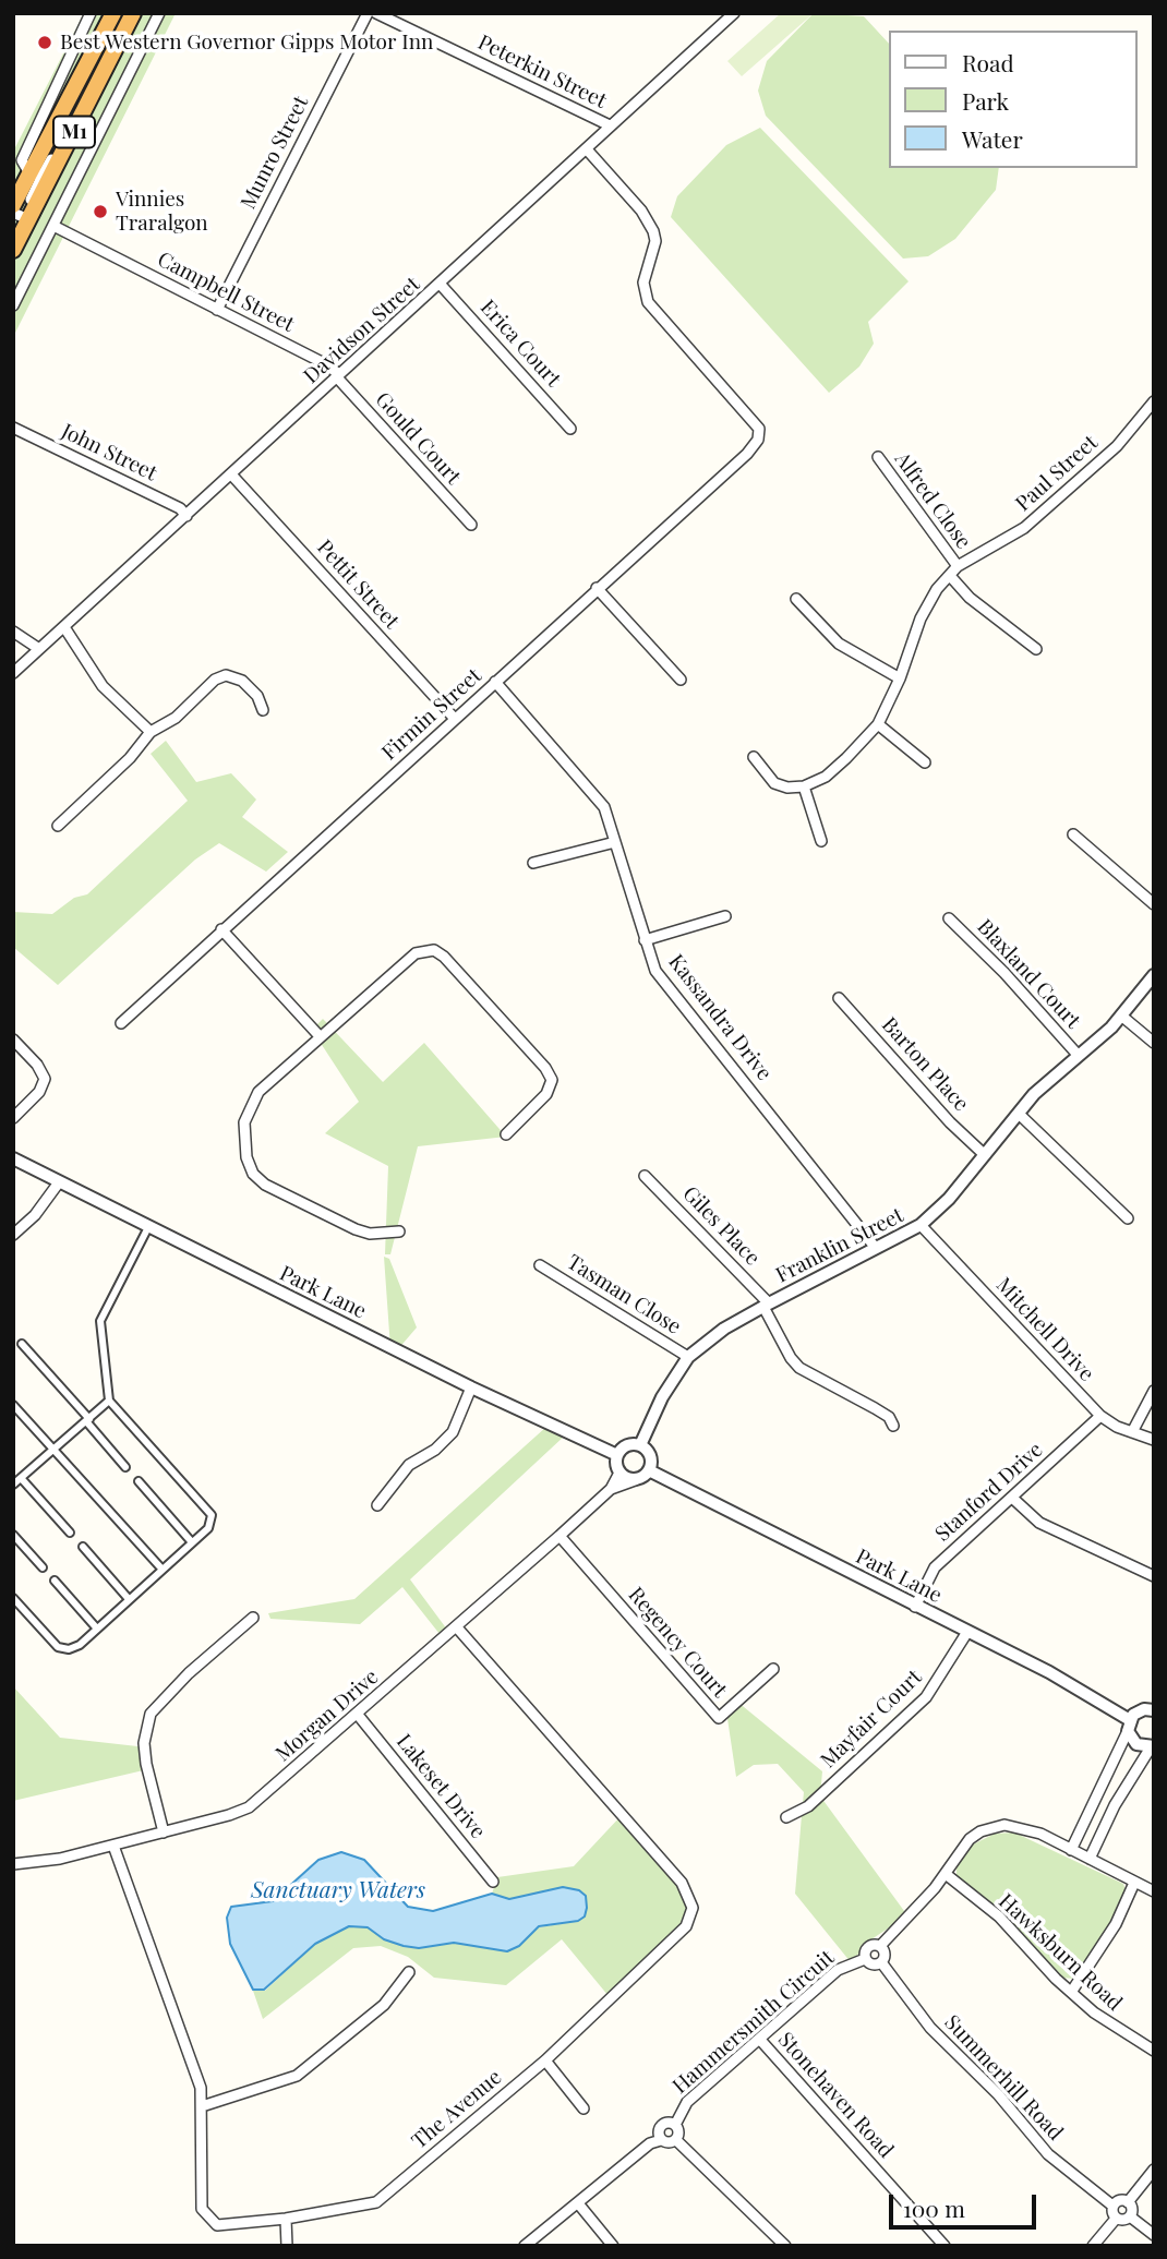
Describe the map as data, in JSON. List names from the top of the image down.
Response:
{
  "streets": {
    "highway": ["M1"],
    "street": [
      "Peterkin Street",
      "Munro Street",
      "Campbell Street",
      "Davidson Street",
      "Erica Court",
      "Gould Court",
      "John Street",
      "Paul Street",
      "Alfred Close",
      "Pettit Street",
      "Firmin Street",
      "Blaxland Court",
      "Kassandra Drive",
      "Barton Place",
      "Giles Place",
      "Franklin Street",
      "Park Lane",
      "Tasman Close",
      "Mitchell Drive",
      "Stanford Drive",
      "Regency Court",
      "Morgan Drive",
      "Mayfair Court",
      "Lakeset Drive",
      "Hawksburn Road",
      "Hammersmith Circuit",
      "Summerhill Road",
      "Stonehaven Road",
      "The Avenue"
    ]
  },
  "crossings": [
    ["Peterkin Street", "Davidson Street"],
    ["Munro Street", "Campbell Street"],
    ["Campbell Street", "Davidson Street"],
    ["Campbell Street", "Gould Court"],
    ["Davidson Street", "Erica Court"],
    ["Davidson Street", "Gould Court"],
    ["Davidson Street", "John Street"],
    ["Davidson Street", "Pettit Street"],
    ["Davidson Street", "Firmin Street"],
    ["Paul Street", "Alfred Close"],
    ["Pettit Street", "Firmin Street"],
    ["Firmin Street", "Kassandra Drive"],
    ["Blaxland Court", "Franklin Street"],
    ["Kassandra Drive", "Franklin Street"],
    ["Barton Place", "Franklin Street"],
    ["Giles Place", "Franklin Street"],
    ["Franklin Street", "Park Lane"],
    ["Franklin Street", "Tasman Close"],
    ["Franklin Street", "Mitchell Drive"],
    ["Franklin Street", "Morgan Drive"],
    ["Park Lane", "Stanford Drive"],
    ["Park Lane", "Morgan Drive"],
    ["Park Lane", "Mayfair Court"],
    ["Mitchell Drive", "Stanford Drive"],
    ["Regency Court", "Morgan Drive"],
    ["Morgan Drive", "Lakeset Drive"],
    ["Morgan Drive", "The Avenue"],
    ["Hawksburn Road", "Hammersmith Circuit"],
    ["Hammersmith Circuit", "Summerhill Road"],
    ["Hammersmith Circuit", "Stonehaven Road"]
  ],
  "water": ["Sanctuary Waters"],
  "places": ["Best Western Governor Gipps Motor Inn", "Vinnies Traralgon"],
  "legend": ["Road", "Park", "Water"],
  "scale_bar": "100 m"
}
